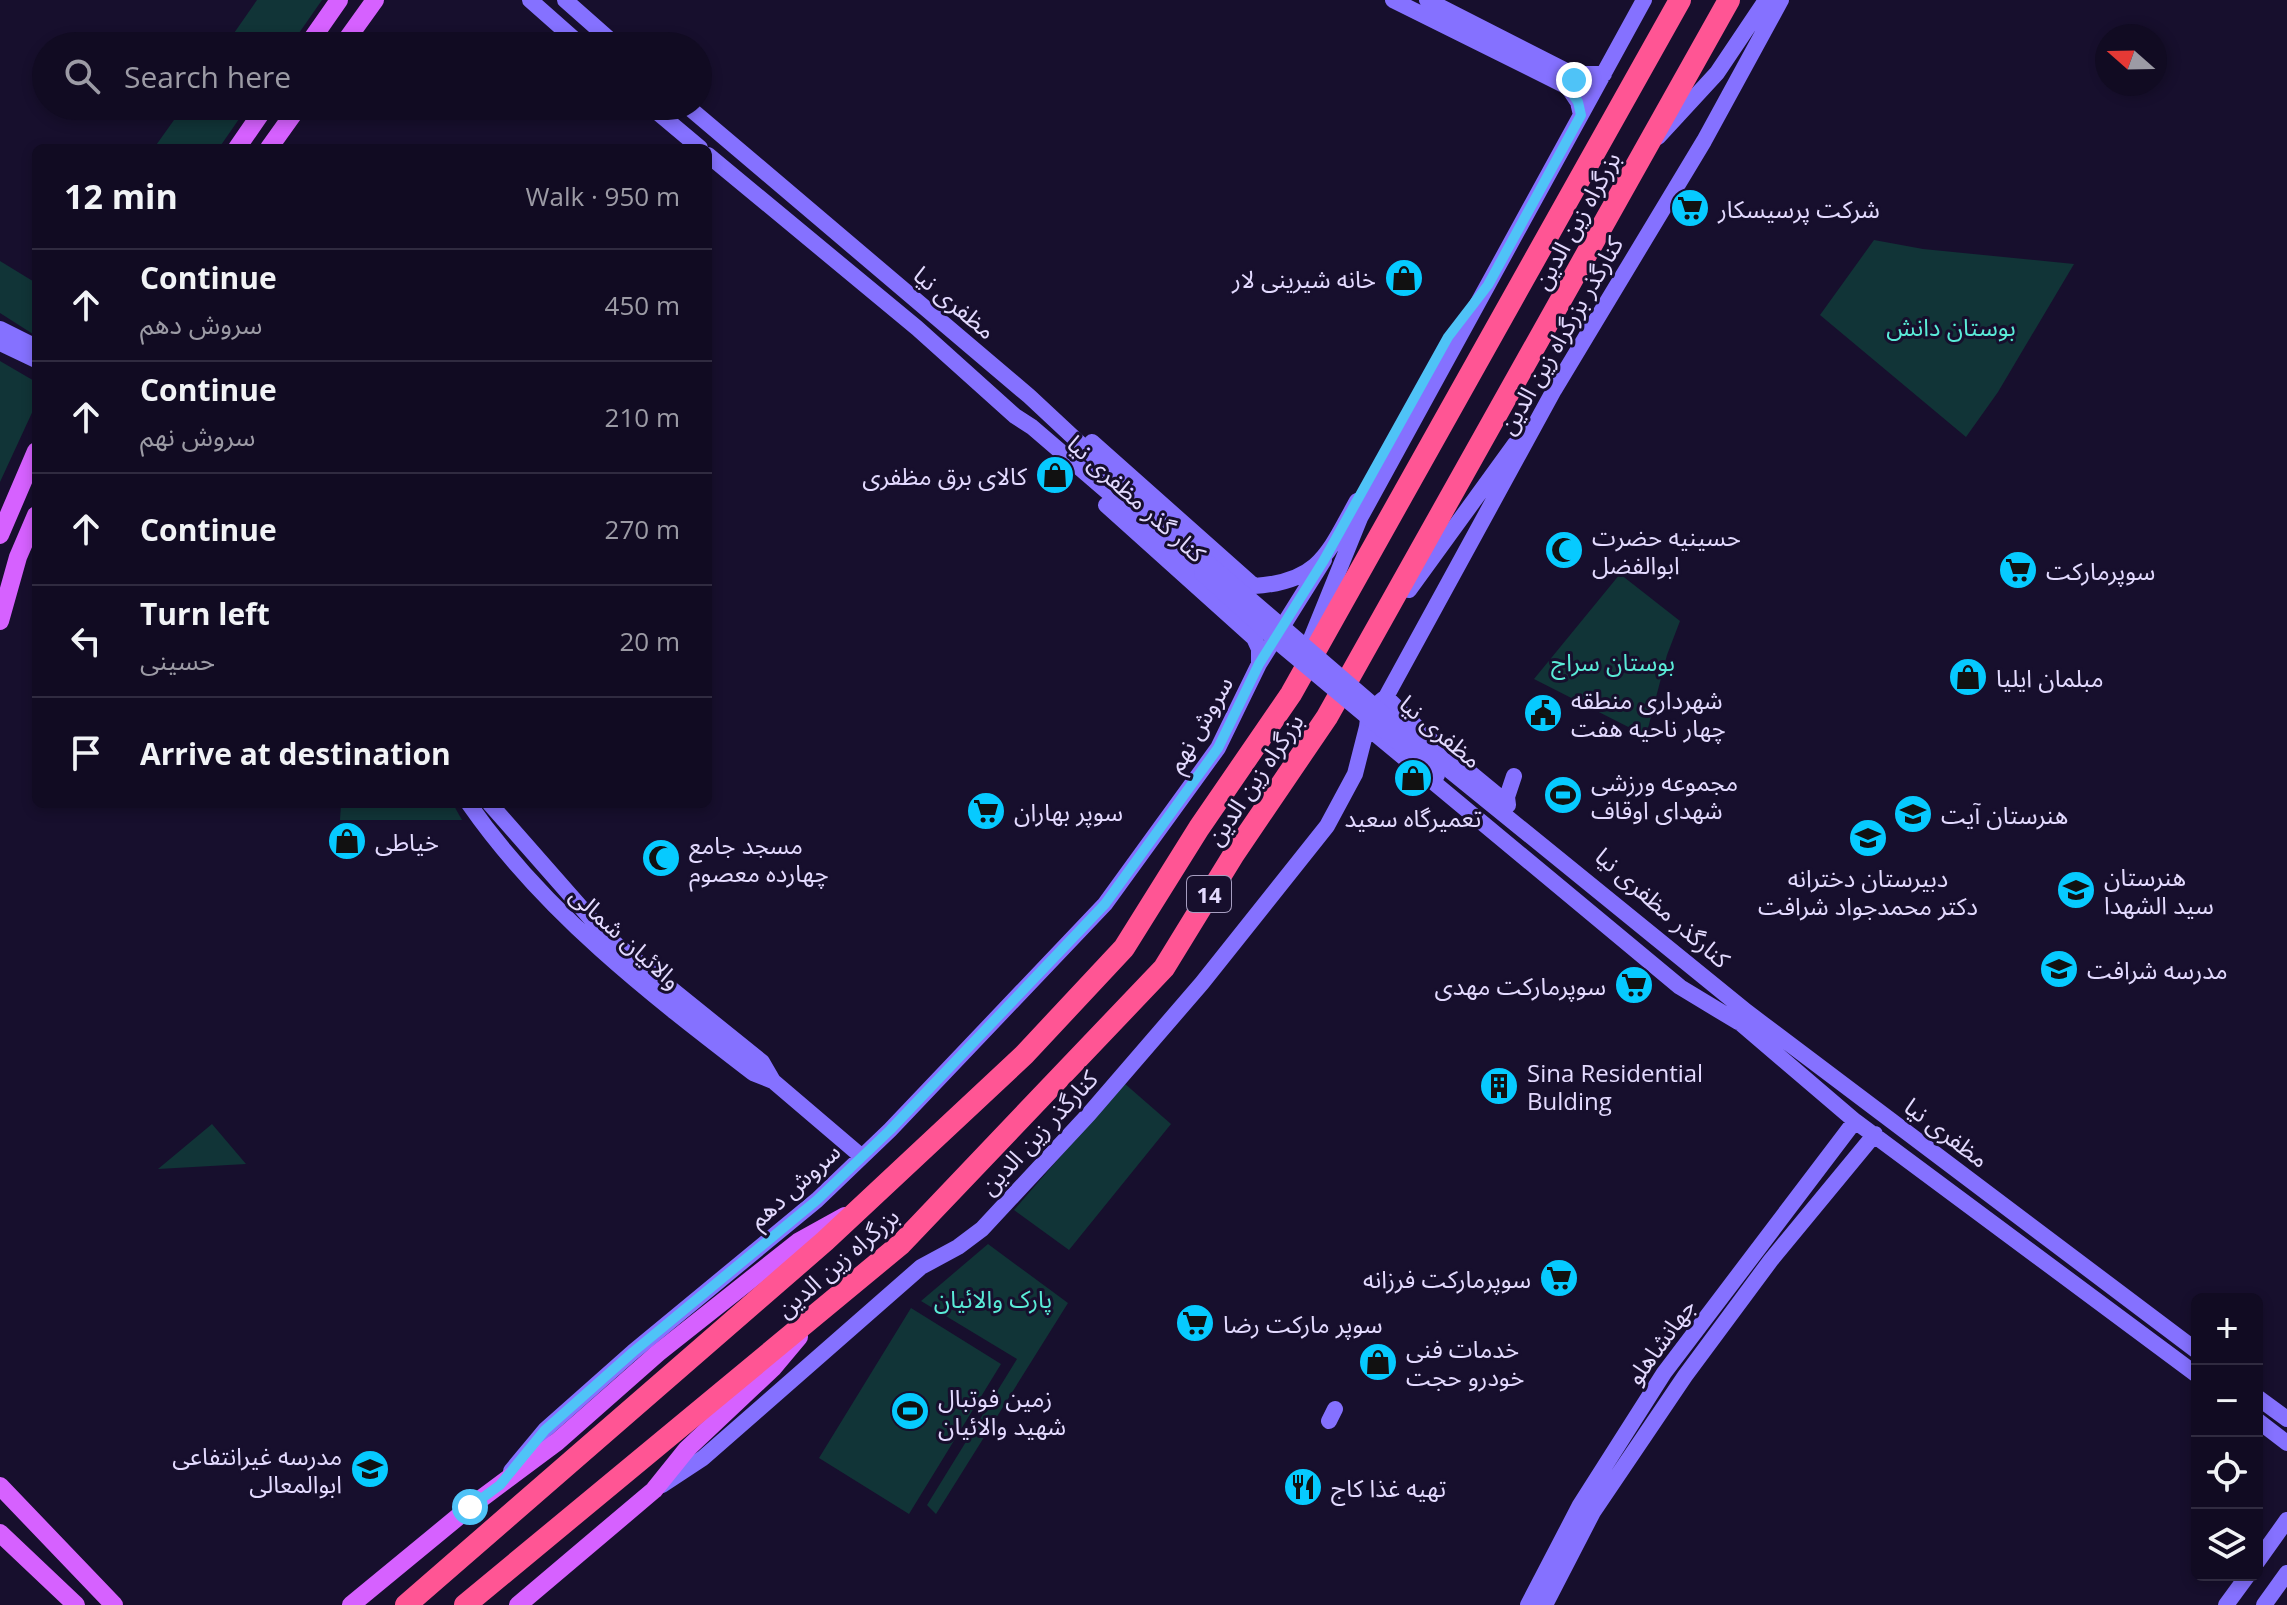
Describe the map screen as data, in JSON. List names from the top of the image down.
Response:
{
  "streets": {
    "highway": ["بزرگراه زین الدین", "14"],
    "main road": [
      "مظفری نیا",
      "کنارگذر بزرگراه زین الدین",
      "کنار گذر مظفری نیا",
      "سروش نهم",
      "کنارگذر مظفری نیا",
      "والائیان شمالی",
      "کنارگذر زین الدین",
      "سروش دهم",
      "جهانشاهلو"
    ]
  },
  "crossings": [
    ["مظفری نیا", "کنار گذر مظفری نیا"],
    ["مظفری نیا", "کنارگذر مظفری نیا"],
    ["مظفری نیا", "جهانشاهلو"],
    ["کنارگذر بزرگراه زین الدین", "کنارگذر مظفری نیا"],
    ["کنارگذر بزرگراه زین الدین", "کنارگذر زین الدین"],
    ["کنار گذر مظفری نیا", "سروش نهم"],
    ["سروش نهم", "سروش دهم"],
    ["والائیان شمالی", "سروش دهم"]
  ],
  "parks": ["بوستان دانش", "بوستان سراج", "پارک والائیان"],
  "places": {
    "supermarket": [
      "شرکت پرسیسکار",
      "سوپرمارکت",
      "سوپر بهاران",
      "سوپرمارکت مهدی",
      "سوپرمارکت فرزانه",
      "سوپر مارکت رضا"
    ],
    "shop": [
      "خانه شیرینی لار",
      "کالای برق مظفری",
      "مبلمان ایلیا",
      "تعمیرگاه سعید",
      "خیاطی",
      "خدمات فنی خودرو حجت"
    ],
    "mosque": ["حسینیه حضرت ابوالفضل", "مسجد جامع چهارده معصوم"],
    "public building": ["شهرداری منطقه چهار ناحیه هفت"],
    "sports": ["مجموعه ورزشی شهدای اوقاف", "زمین فوتبال شهید والائیان"],
    "school or university": [
      "هنرستان آیت",
      "دبیرستان دخترانه دکتر محمدجواد شرافت",
      "هنرستان سید الشهدا",
      "مدرسه شرافت",
      "مدرسه غیرانتفاعی ابوالمعالی"
    ],
    "building": ["Sina Residential Bulding"],
    "restaurant": ["تهیه غذا کاج"]
  },
  "north": "left",
  "page": {
    "search": "Search here",
    "heading": ["12 min", "Walk · 950 m"],
    "list": [
      ["Continue", "سروش دهم", "450 m"],
      ["Continue", "سروش نهم", "210 m"],
      ["Continue", "270 m"],
      ["Turn left", "حسینی", "20 m"],
      "Arrive at destination"
    ],
    "map_buttons": ["+", "−"]
  }
}
